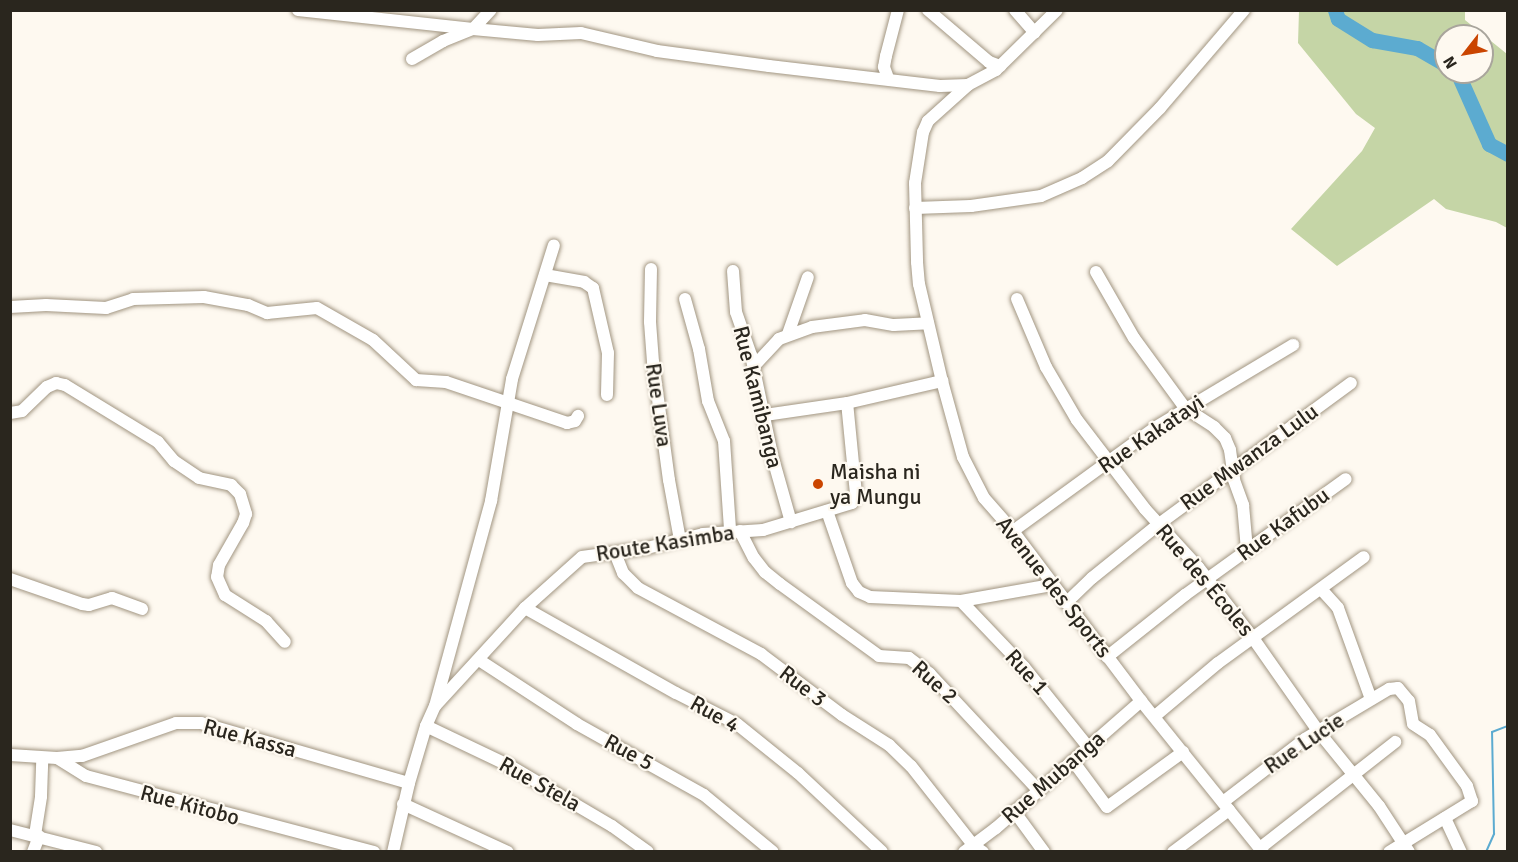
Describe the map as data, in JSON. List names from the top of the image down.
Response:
{
  "streets": {
    "street": [
      "Rue Kamibanga",
      "Rue Luva",
      "Rue Kakatayi",
      "Rue Mwanza Lulu",
      "Rue Kafubu",
      "Route Kasimba",
      "Rue des Écoles",
      "Avenue des Sports",
      "Rue 1",
      "Rue 2",
      "Rue 3",
      "Rue 4",
      "Rue Kassa",
      "Rue Lucie",
      "Rue 5",
      "Rue Mubanga",
      "Rue Stela",
      "Rue Kitobo"
    ]
  },
  "crossings": [
    ["Rue Kamibanga", "Route Kasimba"],
    ["Rue Luva", "Route Kasimba"],
    ["Rue Kakatayi", "Rue des Écoles"],
    ["Rue Kakatayi", "Avenue des Sports"],
    ["Rue Mwanza Lulu", "Rue des Écoles"],
    ["Rue Mwanza Lulu", "Avenue des Sports"],
    ["Rue Kafubu", "Rue des Écoles"],
    ["Rue Kafubu", "Avenue des Sports"],
    ["Route Kasimba", "Rue 2"],
    ["Route Kasimba", "Rue 3"],
    ["Route Kasimba", "Rue 4"],
    ["Route Kasimba", "Rue Kassa"],
    ["Route Kasimba", "Rue 5"],
    ["Route Kasimba", "Rue Stela"],
    ["Rue des Écoles", "Rue Lucie"],
    ["Avenue des Sports", "Rue Lucie"],
    ["Avenue des Sports", "Rue Mubanga"],
    ["Rue 1", "Rue Mubanga"],
    ["Rue 2", "Rue Mubanga"],
    ["Rue 3", "Rue Mubanga"],
    ["Rue Kassa", "Rue Kitobo"]
  ],
  "places": ["Maisha ni ya Mungu"],
  "north": "bottom left"
}
